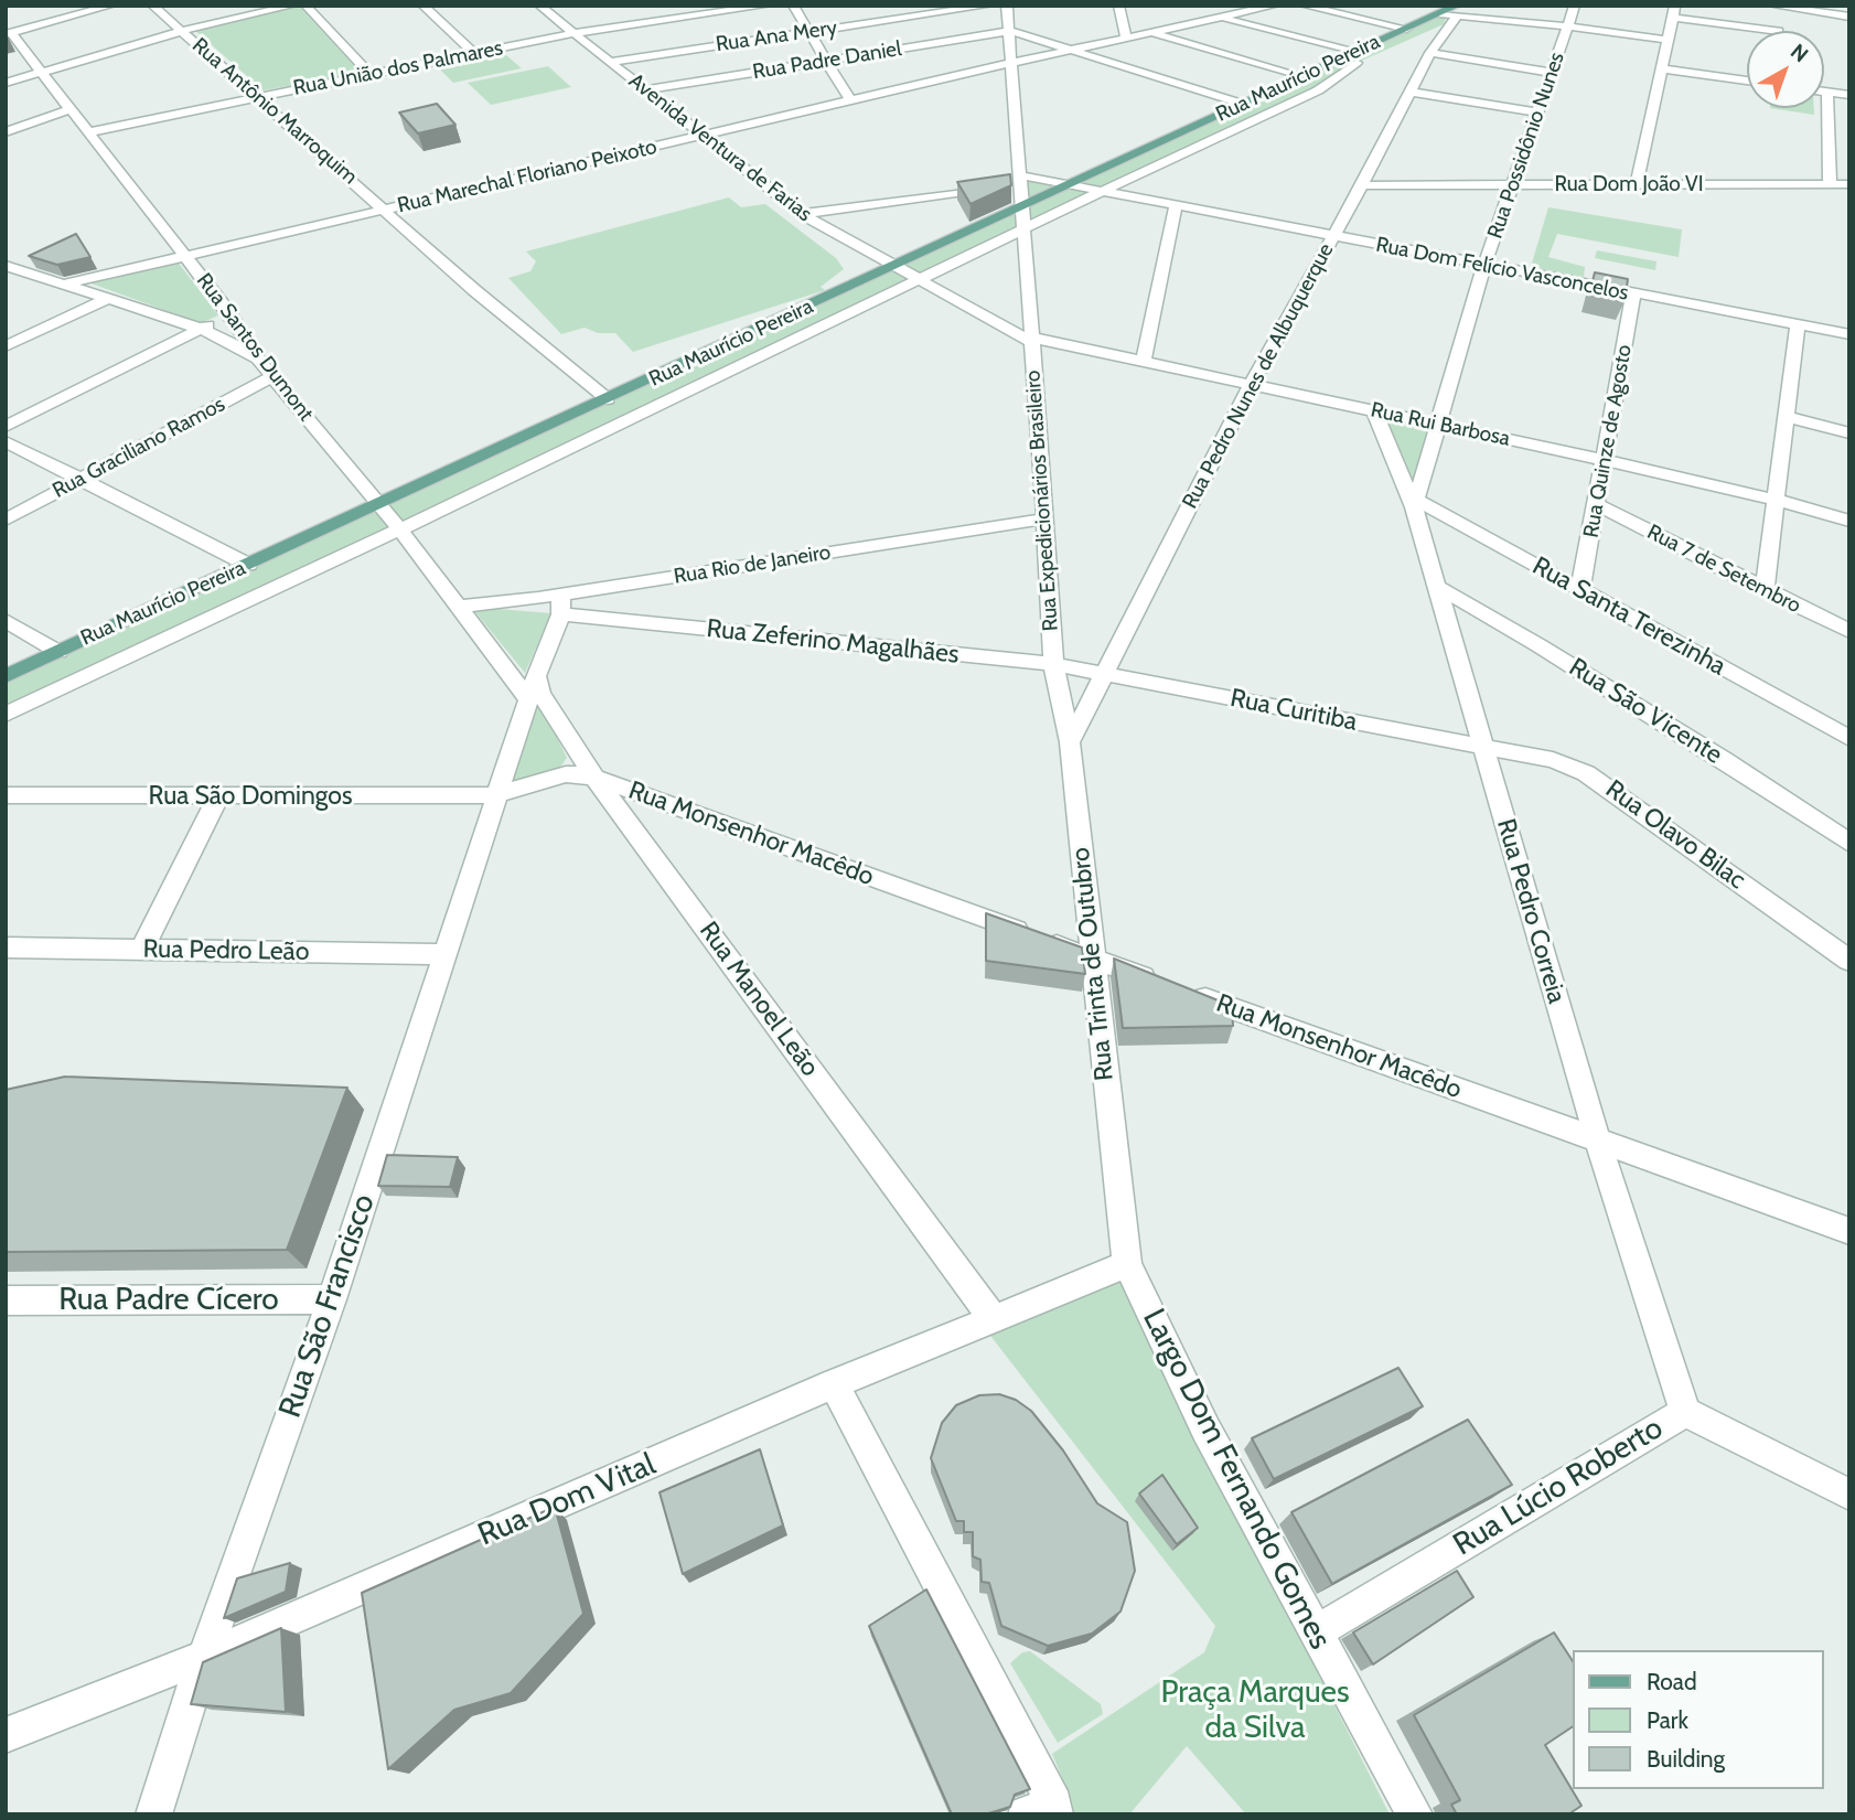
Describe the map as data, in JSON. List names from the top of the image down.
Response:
{
  "streets": {
    "main road": ["Rua Maurício Pereira"],
    "street": [
      "Rua Ana Mery",
      "Rua Padre Daniel",
      "Rua União dos Palmares",
      "Rua Antônio Marroquim",
      "Rua Possidônio Nunes",
      "Avenida Ventura de Farias",
      "Rua Marechal Floriano Peixoto",
      "Rua Dom João VI",
      "Rua Dom Felício Vasconcelos",
      "Rua Santos Dumont",
      "Rua Pedro Nunes de Albuquerque",
      "Rua Rui Barbosa",
      "Rua Quinze de Agosto",
      "Rua Graciliano Ramos",
      "Rua Expedicionários Brasileiro",
      "Rua Rio de Janeiro",
      "Rua 7 de Setembro",
      "Rua Santa Terezinha",
      "Rua Zeferino Magalhães",
      "Rua Curitiba",
      "Rua São Vicente",
      "Rua São Domingos",
      "Rua Monsenhor Macêdo",
      "Rua Olavo Bilac",
      "Rua Pedro Correia",
      "Rua Pedro Leão",
      "Rua Trinta de Outubro",
      "Rua Manoel Leão",
      "Rua Padre Cícero",
      "Rua São Francisco",
      "Largo Dom Fernando Gomes",
      "Rua Lúcio Roberto",
      "Rua Dom Vital"
    ]
  },
  "crossings": [
    ["Rua Ana Mery", "Avenida Ventura de Farias"],
    ["Rua Padre Daniel", "Avenida Ventura de Farias"],
    ["Rua Padre Daniel", "Rua Expedicionários Brasileiro"],
    ["Rua União dos Palmares", "Rua Antônio Marroquim"],
    ["Rua União dos Palmares", "Avenida Ventura de Farias"],
    ["Rua União dos Palmares", "Rua Santos Dumont"],
    ["Rua Maurício Pereira", "Rua Antônio Marroquim"],
    ["Rua Maurício Pereira", "Avenida Ventura de Farias"],
    ["Rua Maurício Pereira", "Rua Dom Felício Vasconcelos"],
    ["Rua Maurício Pereira", "Rua Santos Dumont"],
    ["Rua Maurício Pereira", "Rua Pedro Nunes de Albuquerque"],
    ["Rua Maurício Pereira", "Rua Expedicionários Brasileiro"],
    ["Rua Antônio Marroquim", "Rua Marechal Floriano Peixoto"],
    ["Rua Possidônio Nunes", "Rua Dom João VI"],
    ["Rua Possidônio Nunes", "Rua Dom Felício Vasconcelos"],
    ["Rua Possidônio Nunes", "Rua Rui Barbosa"],
    ["Rua Possidônio Nunes", "Rua Santa Terezinha"],
    ["Rua Possidônio Nunes", "Rua Pedro Correia"],
    ["Avenida Ventura de Farias", "Rua Marechal Floriano Peixoto"],
    ["Avenida Ventura de Farias", "Rua Dom Felício Vasconcelos"],
    ["Avenida Ventura de Farias", "Rua Rui Barbosa"],
    ["Avenida Ventura de Farias", "Rua Expedicionários Brasileiro"],
    ["Rua Marechal Floriano Peixoto", "Rua Santos Dumont"],
    ["Rua Marechal Floriano Peixoto", "Rua Expedicionários Brasileiro"],
    ["Rua Dom João VI", "Rua Pedro Nunes de Albuquerque"],
    ["Rua Dom Felício Vasconcelos", "Rua Pedro Nunes de Albuquerque"],
    ["Rua Dom Felício Vasconcelos", "Rua Quinze de Agosto"],
    ["Rua Dom Felício Vasconcelos", "Rua Expedicionários Brasileiro"],
    ["Rua Santos Dumont", "Rua Graciliano Ramos"],
    ["Rua Santos Dumont", "Rua Rio de Janeiro"],
    ["Rua Santos Dumont", "Rua Manoel Leão"],
    ["Rua Santos Dumont", "Rua São Francisco"],
    ["Rua Pedro Nunes de Albuquerque", "Rua Rui Barbosa"],
    ["Rua Pedro Nunes de Albuquerque", "Rua Zeferino Magalhães"],
    ["Rua Pedro Nunes de Albuquerque", "Rua Curitiba"],
    ["Rua Pedro Nunes de Albuquerque", "Rua Trinta de Outubro"],
    ["Rua Rui Barbosa", "Rua Quinze de Agosto"],
    ["Rua Rui Barbosa", "Rua Expedicionários Brasileiro"],
    ["Rua Rui Barbosa", "Rua Pedro Correia"],
    ["Rua Quinze de Agosto", "Rua 7 de Setembro"],
    ["Rua Quinze de Agosto", "Rua Santa Terezinha"],
    ["Rua Expedicionários Brasileiro", "Rua Rio de Janeiro"],
    ["Rua Expedicionários Brasileiro", "Rua Zeferino Magalhães"],
    ["Rua Expedicionários Brasileiro", "Rua Trinta de Outubro"],
    ["Rua Rio de Janeiro", "Rua Zeferino Magalhães"],
    ["Rua Rio de Janeiro", "Rua São Francisco"],
    ["Rua Santa Terezinha", "Rua Pedro Correia"],
    ["Rua Zeferino Magalhães", "Rua Curitiba"],
    ["Rua Zeferino Magalhães", "Rua Trinta de Outubro"],
    ["Rua Zeferino Magalhães", "Rua São Francisco"],
    ["Rua Curitiba", "Rua Olavo Bilac"],
    ["Rua Curitiba", "Rua Pedro Correia"],
    ["Rua São Vicente", "Rua Pedro Correia"],
    ["Rua São Domingos", "Rua Monsenhor Macêdo"],
    ["Rua São Domingos", "Rua São Francisco"],
    ["Rua Monsenhor Macêdo", "Rua Pedro Correia"],
    ["Rua Monsenhor Macêdo", "Rua Trinta de Outubro"],
    ["Rua Monsenhor Macêdo", "Rua Manoel Leão"],
    ["Rua Olavo Bilac", "Rua Pedro Correia"],
    ["Rua Pedro Correia", "Rua Lúcio Roberto"],
    ["Rua Pedro Leão", "Rua São Francisco"],
    ["Rua Trinta de Outubro", "Largo Dom Fernando Gomes"],
    ["Rua Trinta de Outubro", "Rua Dom Vital"],
    ["Rua Manoel Leão", "Rua São Francisco"],
    ["Rua Manoel Leão", "Rua Dom Vital"],
    ["Rua Padre Cícero", "Rua São Francisco"],
    ["Rua São Francisco", "Rua Dom Vital"],
    ["Largo Dom Fernando Gomes", "Rua Lúcio Roberto"],
    ["Largo Dom Fernando Gomes", "Rua Dom Vital"]
  ],
  "parks": ["Praça Marques da Silva"],
  "legend": ["Road", "Park", "Building"],
  "north": "top right"
}
